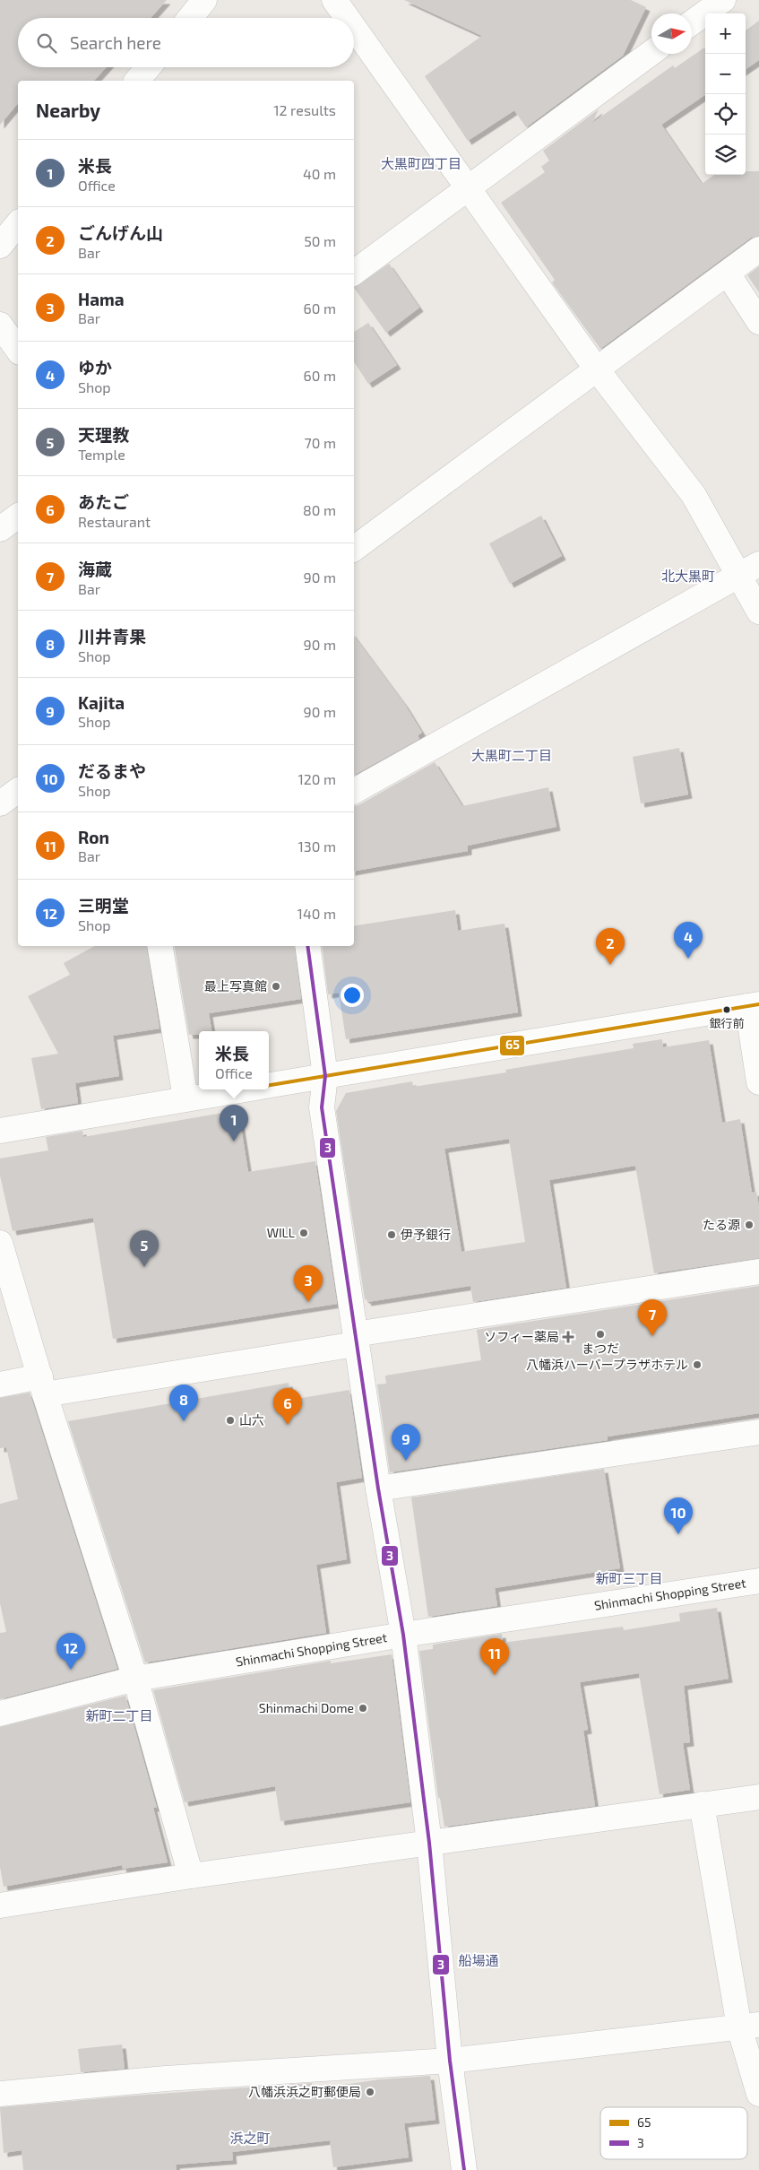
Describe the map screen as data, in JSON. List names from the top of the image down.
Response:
{
  "streets": {
    "street": ["Shinmachi Shopping Street"]
  },
  "districts": [
    "大黒町四丁目",
    "北大黒町",
    "大黒町二丁目",
    "新町三丁目",
    "新町二丁目",
    "船場通",
    "浜之町"
  ],
  "places": {
    "other": [
      "最上写真館",
      "銀行前",
      "たる源",
      "WILL",
      "伊予銀行",
      "まつだ",
      "八幡浜ハーバープラザホテル",
      "山六",
      "Shinmachi Dome",
      "八幡浜浜之町郵便局"
    ],
    "health": ["ソフィー薬局"]
  },
  "lines": ["transit line 3", "transit line 65"],
  "legend": ["65", "3"],
  "north": "right",
  "page": {
    "map_buttons": ["+", "−"],
    "search": "Search here",
    "heading": ["Nearby", "12 results"],
    "list": [
      {
        "mark": "1",
        "name": "米長",
        "note": "Office",
        "value": "40 m"
      },
      {
        "mark": "2",
        "name": "ごんげん山",
        "note": "Bar",
        "value": "50 m"
      },
      {
        "mark": "3",
        "name": "Hama",
        "note": "Bar",
        "value": "60 m"
      },
      {
        "mark": "4",
        "name": "ゆか",
        "note": "Shop",
        "value": "60 m"
      },
      {
        "mark": "5",
        "name": "天理教",
        "note": "Temple",
        "value": "70 m"
      },
      {
        "mark": "6",
        "name": "あたご",
        "note": "Restaurant",
        "value": "80 m"
      },
      {
        "mark": "7",
        "name": "海蔵",
        "note": "Bar",
        "value": "90 m"
      },
      {
        "mark": "8",
        "name": "川井青果",
        "note": "Shop",
        "value": "90 m"
      },
      {
        "mark": "9",
        "name": "Kajita",
        "note": "Shop",
        "value": "90 m"
      },
      {
        "mark": "10",
        "name": "だるまや",
        "note": "Shop",
        "value": "120 m"
      },
      {
        "mark": "11",
        "name": "Ron",
        "note": "Bar",
        "value": "130 m"
      },
      {
        "mark": "12",
        "name": "三明堂",
        "note": "Shop",
        "value": "140 m"
      }
    ],
    "pins": [
      "4",
      "2",
      "1",
      "5",
      "3",
      "7",
      "8",
      "6",
      "9",
      "10",
      "12",
      "11"
    ],
    "popup": ["米長", "Office"]
  }
}
